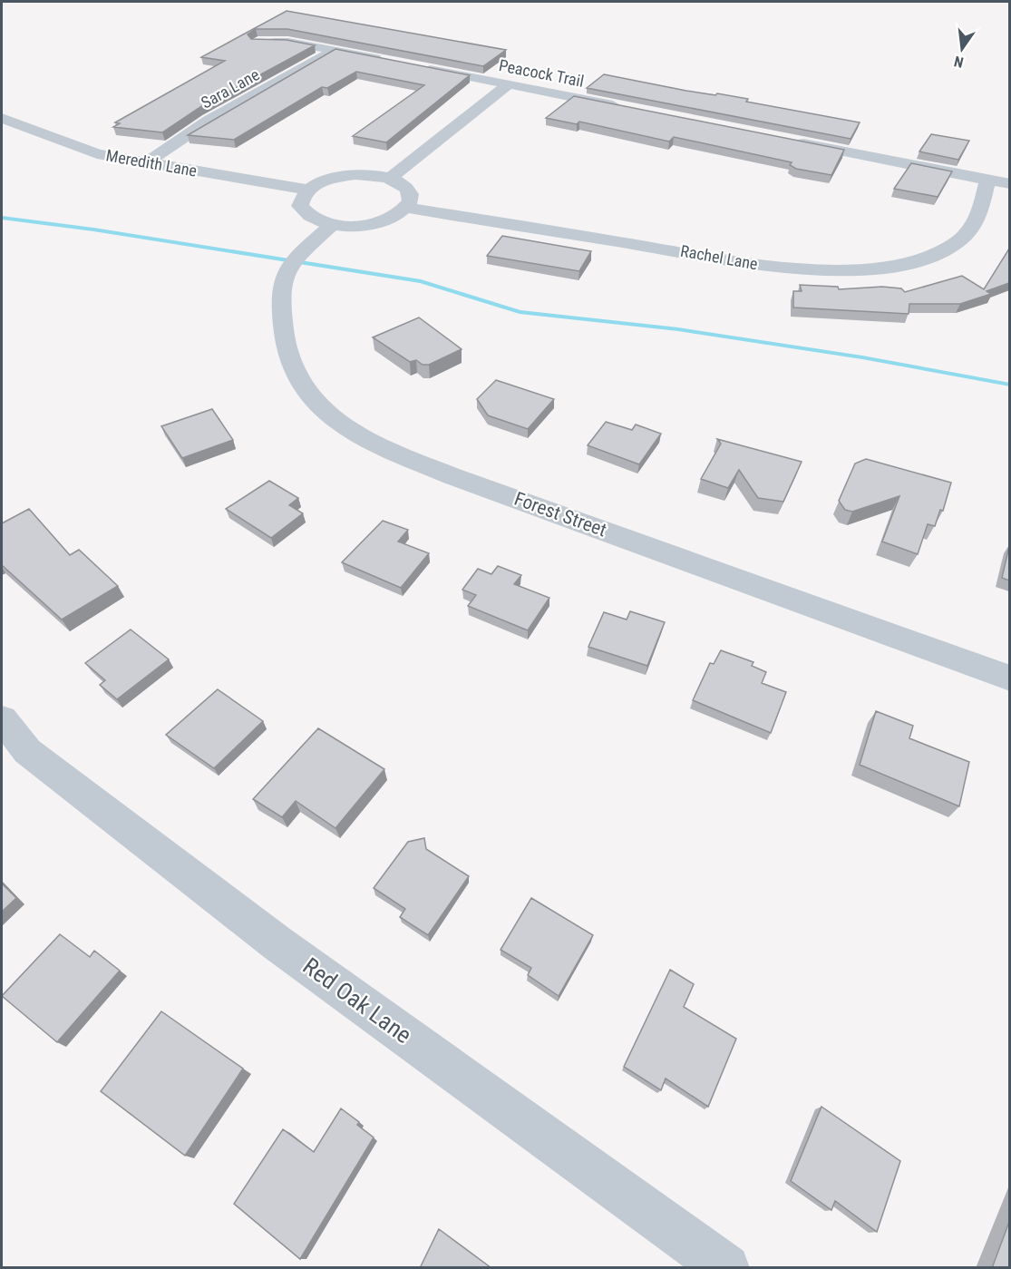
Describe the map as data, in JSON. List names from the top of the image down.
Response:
{
  "streets": {
    "street": [
      "Peacock Trail",
      "Sara Lane",
      "Meredith Lane",
      "Rachel Lane",
      "Forest Street",
      "Red Oak Lane"
    ]
  },
  "crossings": [
    ["Sara Lane", "Meredith Lane"]
  ],
  "north": "bottom"
}
